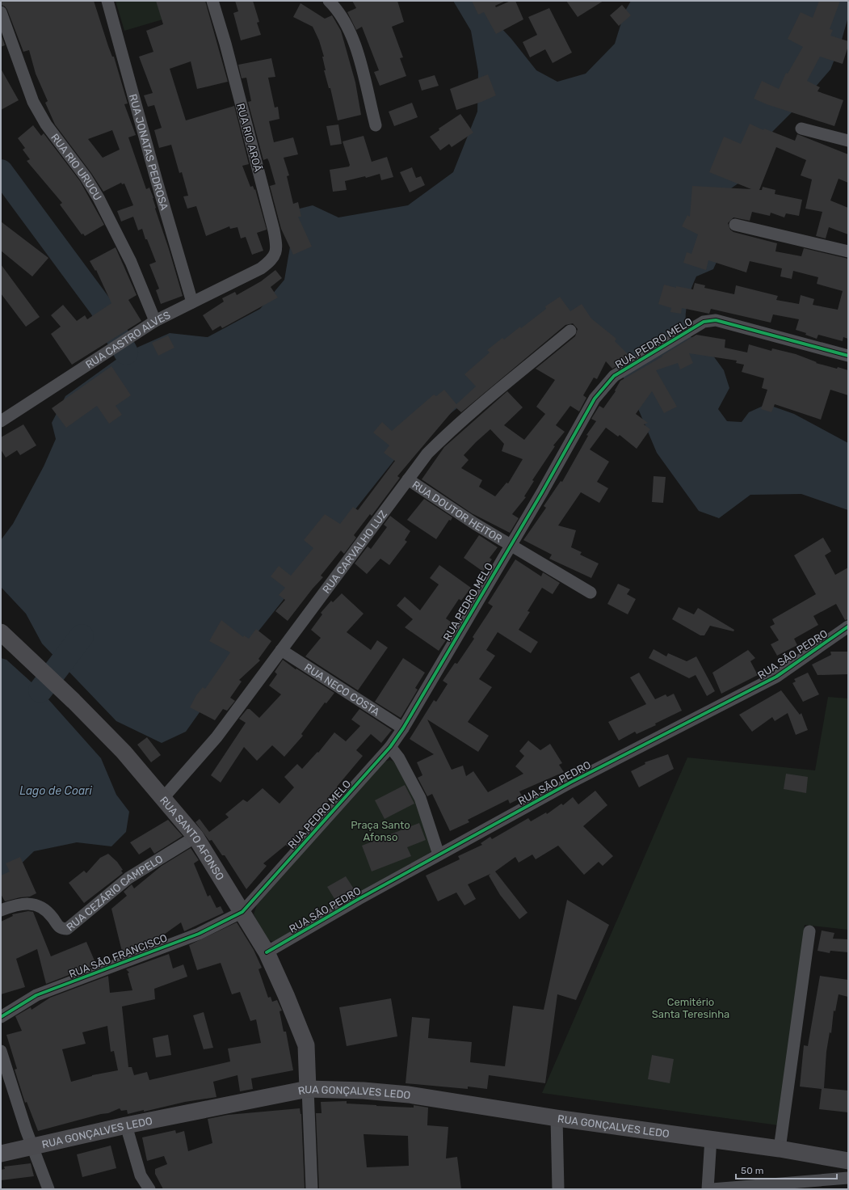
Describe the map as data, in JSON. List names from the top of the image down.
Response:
{
  "streets": {
    "main road": ["RUA SANTO AFONSO", "RUA GONÇALVES LEDO"],
    "street": [
      "RUA RIO AROÃ",
      "RUA JONATAS PEDROSA",
      "RUA RIO URUCU",
      "RUA CASTRO ALVES",
      "RUA PEDRO MELO",
      "RUA DOUTOR HEITOR",
      "RUA CARVALHO LUZ",
      "RUA SÃO PEDRO",
      "RUA NECO COSTA",
      "RUA CEZÁRIO CAMPELO",
      "RUA SÃO FRANCISCO"
    ]
  },
  "crossings": [
    ["RUA RIO AROÃ", "RUA CASTRO ALVES"],
    ["RUA JONATAS PEDROSA", "RUA CASTRO ALVES"],
    ["RUA RIO URUCU", "RUA CASTRO ALVES"],
    ["RUA PEDRO MELO", "RUA DOUTOR HEITOR"],
    ["RUA PEDRO MELO", "RUA NECO COSTA"],
    ["RUA PEDRO MELO", "RUA SANTO AFONSO"],
    ["RUA PEDRO MELO", "RUA SÃO FRANCISCO"],
    ["RUA DOUTOR HEITOR", "RUA CARVALHO LUZ"],
    ["RUA CARVALHO LUZ", "RUA NECO COSTA"],
    ["RUA CARVALHO LUZ", "RUA SANTO AFONSO"],
    ["RUA SÃO PEDRO", "RUA SANTO AFONSO"],
    ["RUA SANTO AFONSO", "RUA CEZÁRIO CAMPELO"],
    ["RUA SANTO AFONSO", "RUA SÃO FRANCISCO"],
    ["RUA SANTO AFONSO", "RUA GONÇALVES LEDO"]
  ],
  "water": ["Lago de Coari"],
  "parks": ["Praça Santo Afonso", "Cemitério Santa Teresinha"],
  "scale_bar": "50 m"
}
